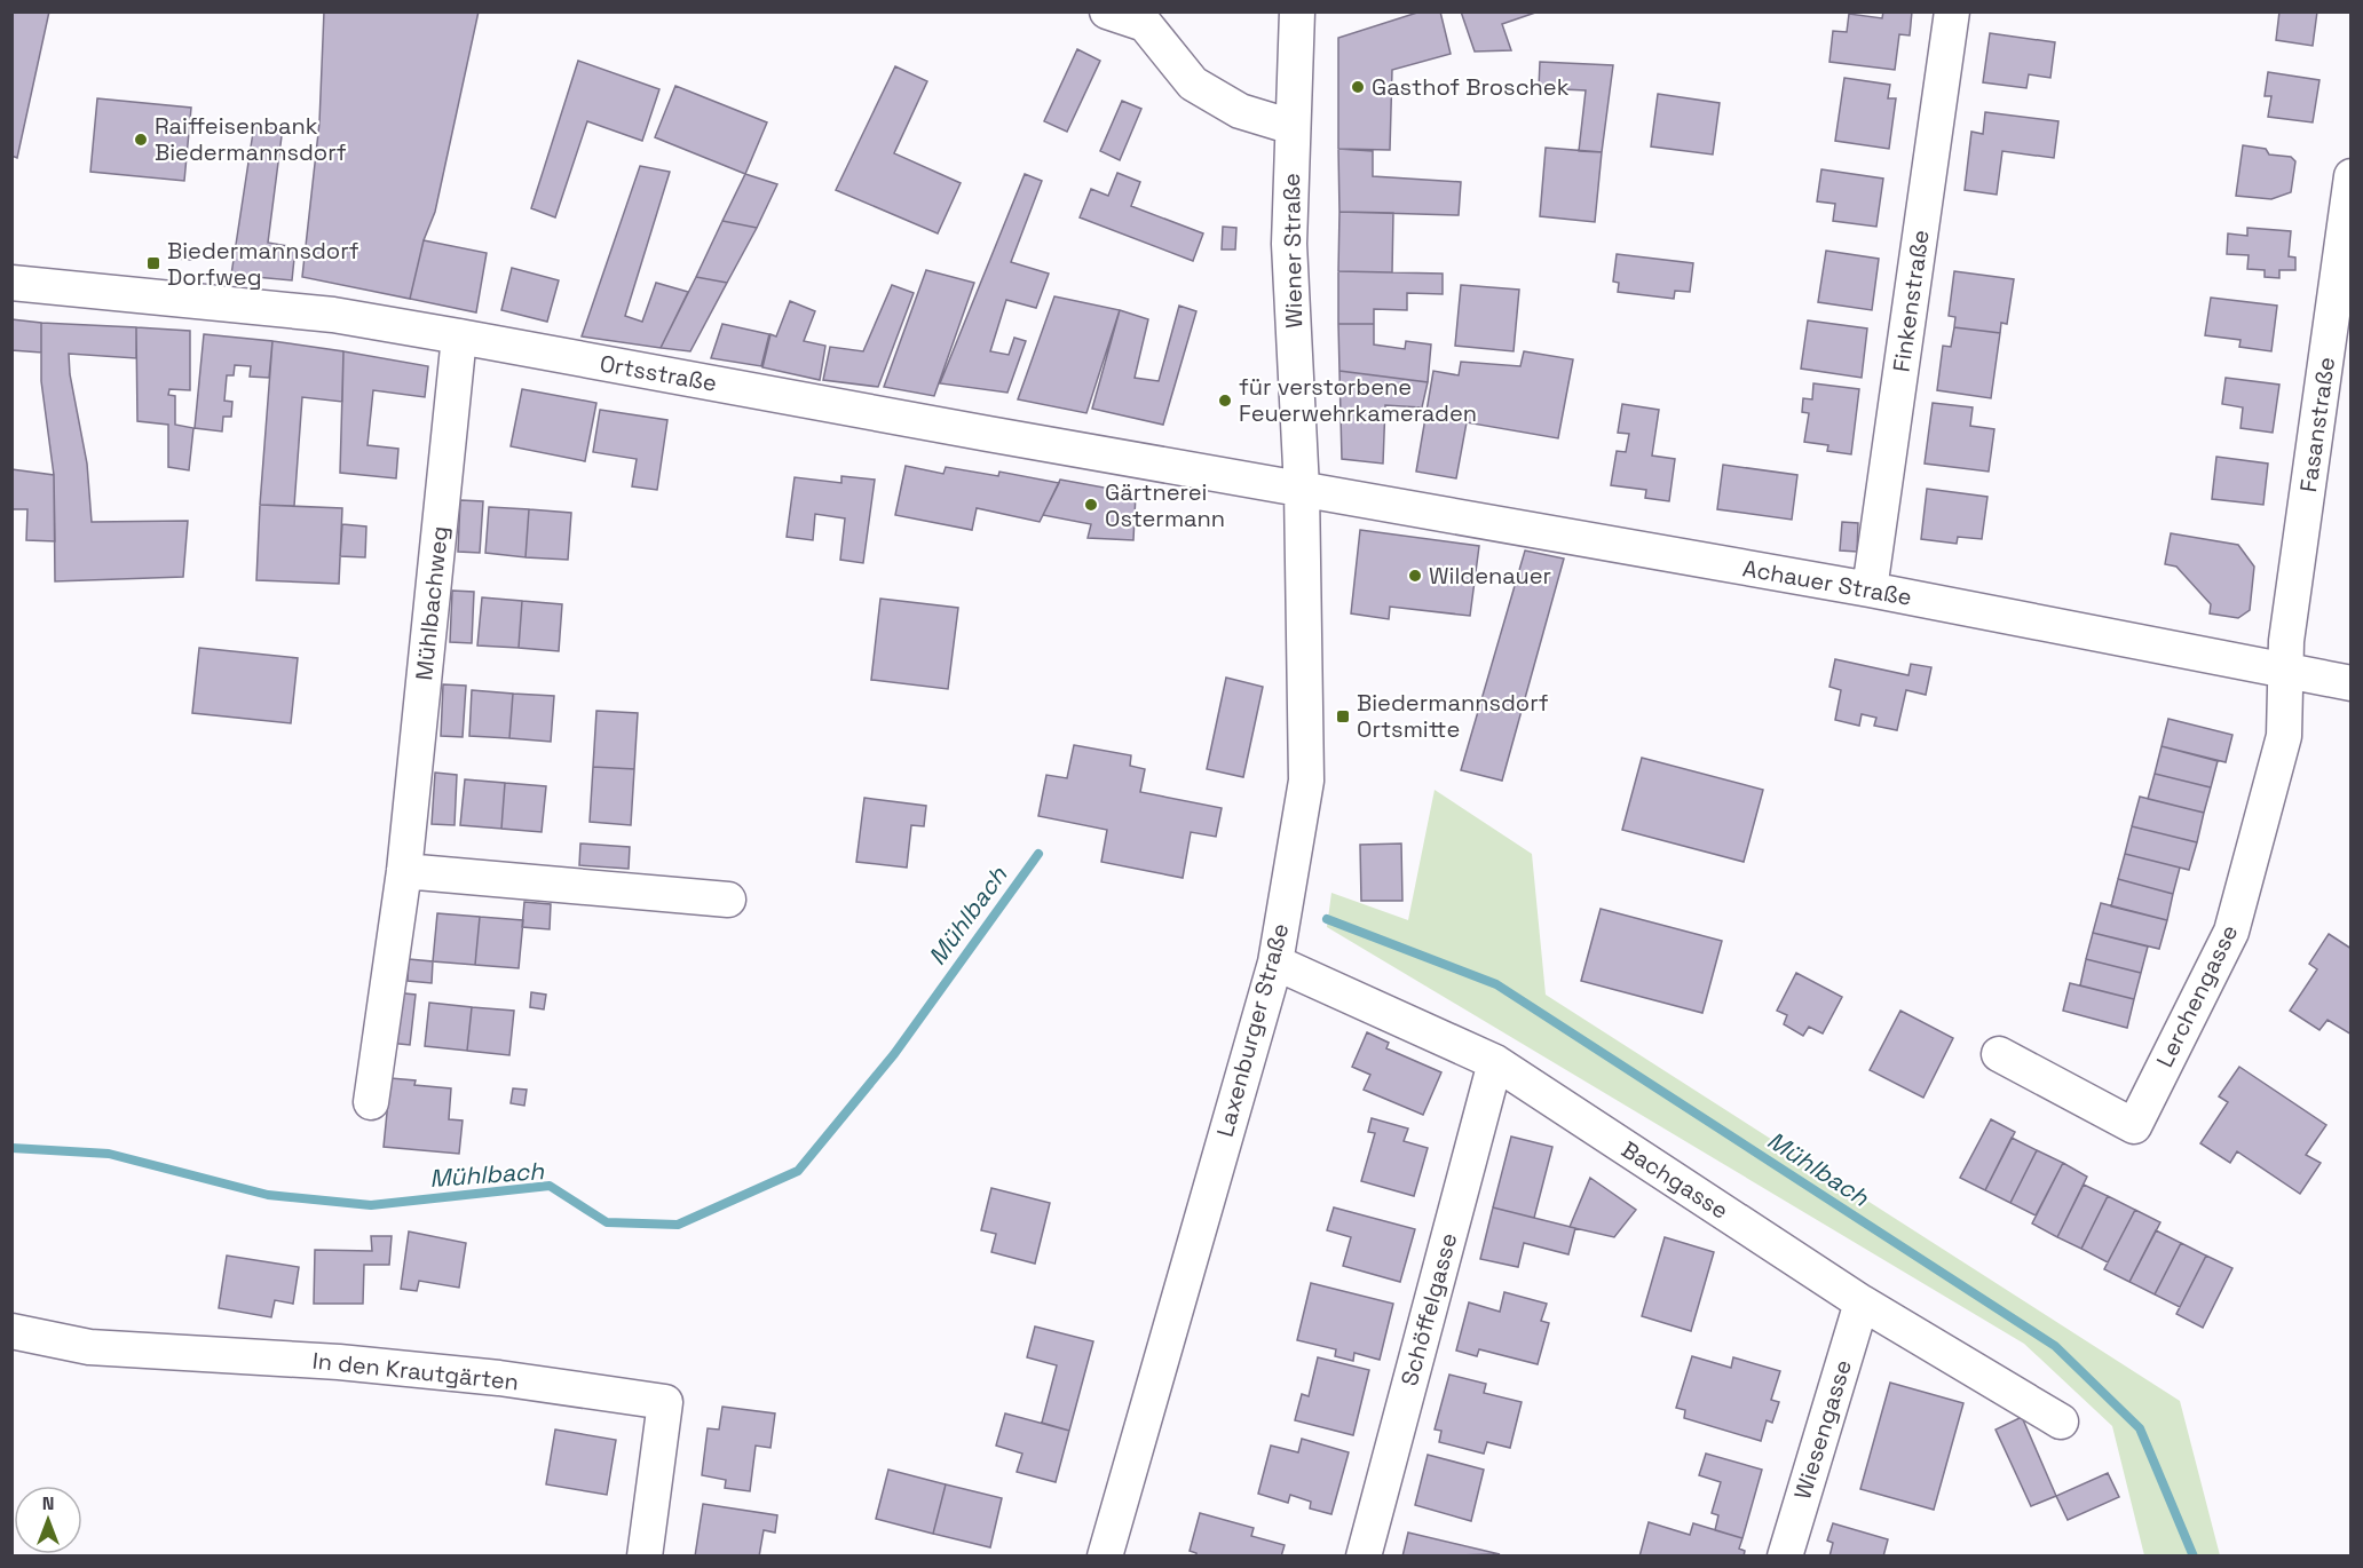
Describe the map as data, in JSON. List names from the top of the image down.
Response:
{
  "streets": {
    "street": [
      "Wiener Straße",
      "Finkenstraße",
      "Ortsstraße",
      "Fasanstraße",
      "Achauer Straße",
      "Mühlbachweg",
      "Lerchengasse",
      "Laxenburger Straße",
      "Bachgasse",
      "Schöffelgasse",
      "In den Krautgärten",
      "Wiesengasse"
    ]
  },
  "crossings": [
    ["Wiener Straße", "Ortsstraße"],
    ["Wiener Straße", "Achauer Straße"],
    ["Wiener Straße", "Laxenburger Straße"],
    ["Finkenstraße", "Achauer Straße"],
    ["Ortsstraße", "Achauer Straße"],
    ["Ortsstraße", "Mühlbachweg"],
    ["Ortsstraße", "Laxenburger Straße"],
    ["Fasanstraße", "Achauer Straße"],
    ["Fasanstraße", "Lerchengasse"],
    ["Achauer Straße", "Lerchengasse"],
    ["Achauer Straße", "Laxenburger Straße"],
    ["Laxenburger Straße", "Bachgasse"],
    ["Bachgasse", "Schöffelgasse"],
    ["Bachgasse", "Wiesengasse"]
  ],
  "water": ["Mühlbach"],
  "places": {
    "other": [
      "Gasthof Broschek",
      "Raiffeisenbank Biedermannsdorf",
      "für verstorbene Feuerwehrkameraden",
      "Gärtnerei Ostermann",
      "Wildenauer"
    ],
    "transit": ["Biedermannsdorf Dorfweg", "Biedermannsdorf Ortsmitte"]
  },
  "north": "top"
}
